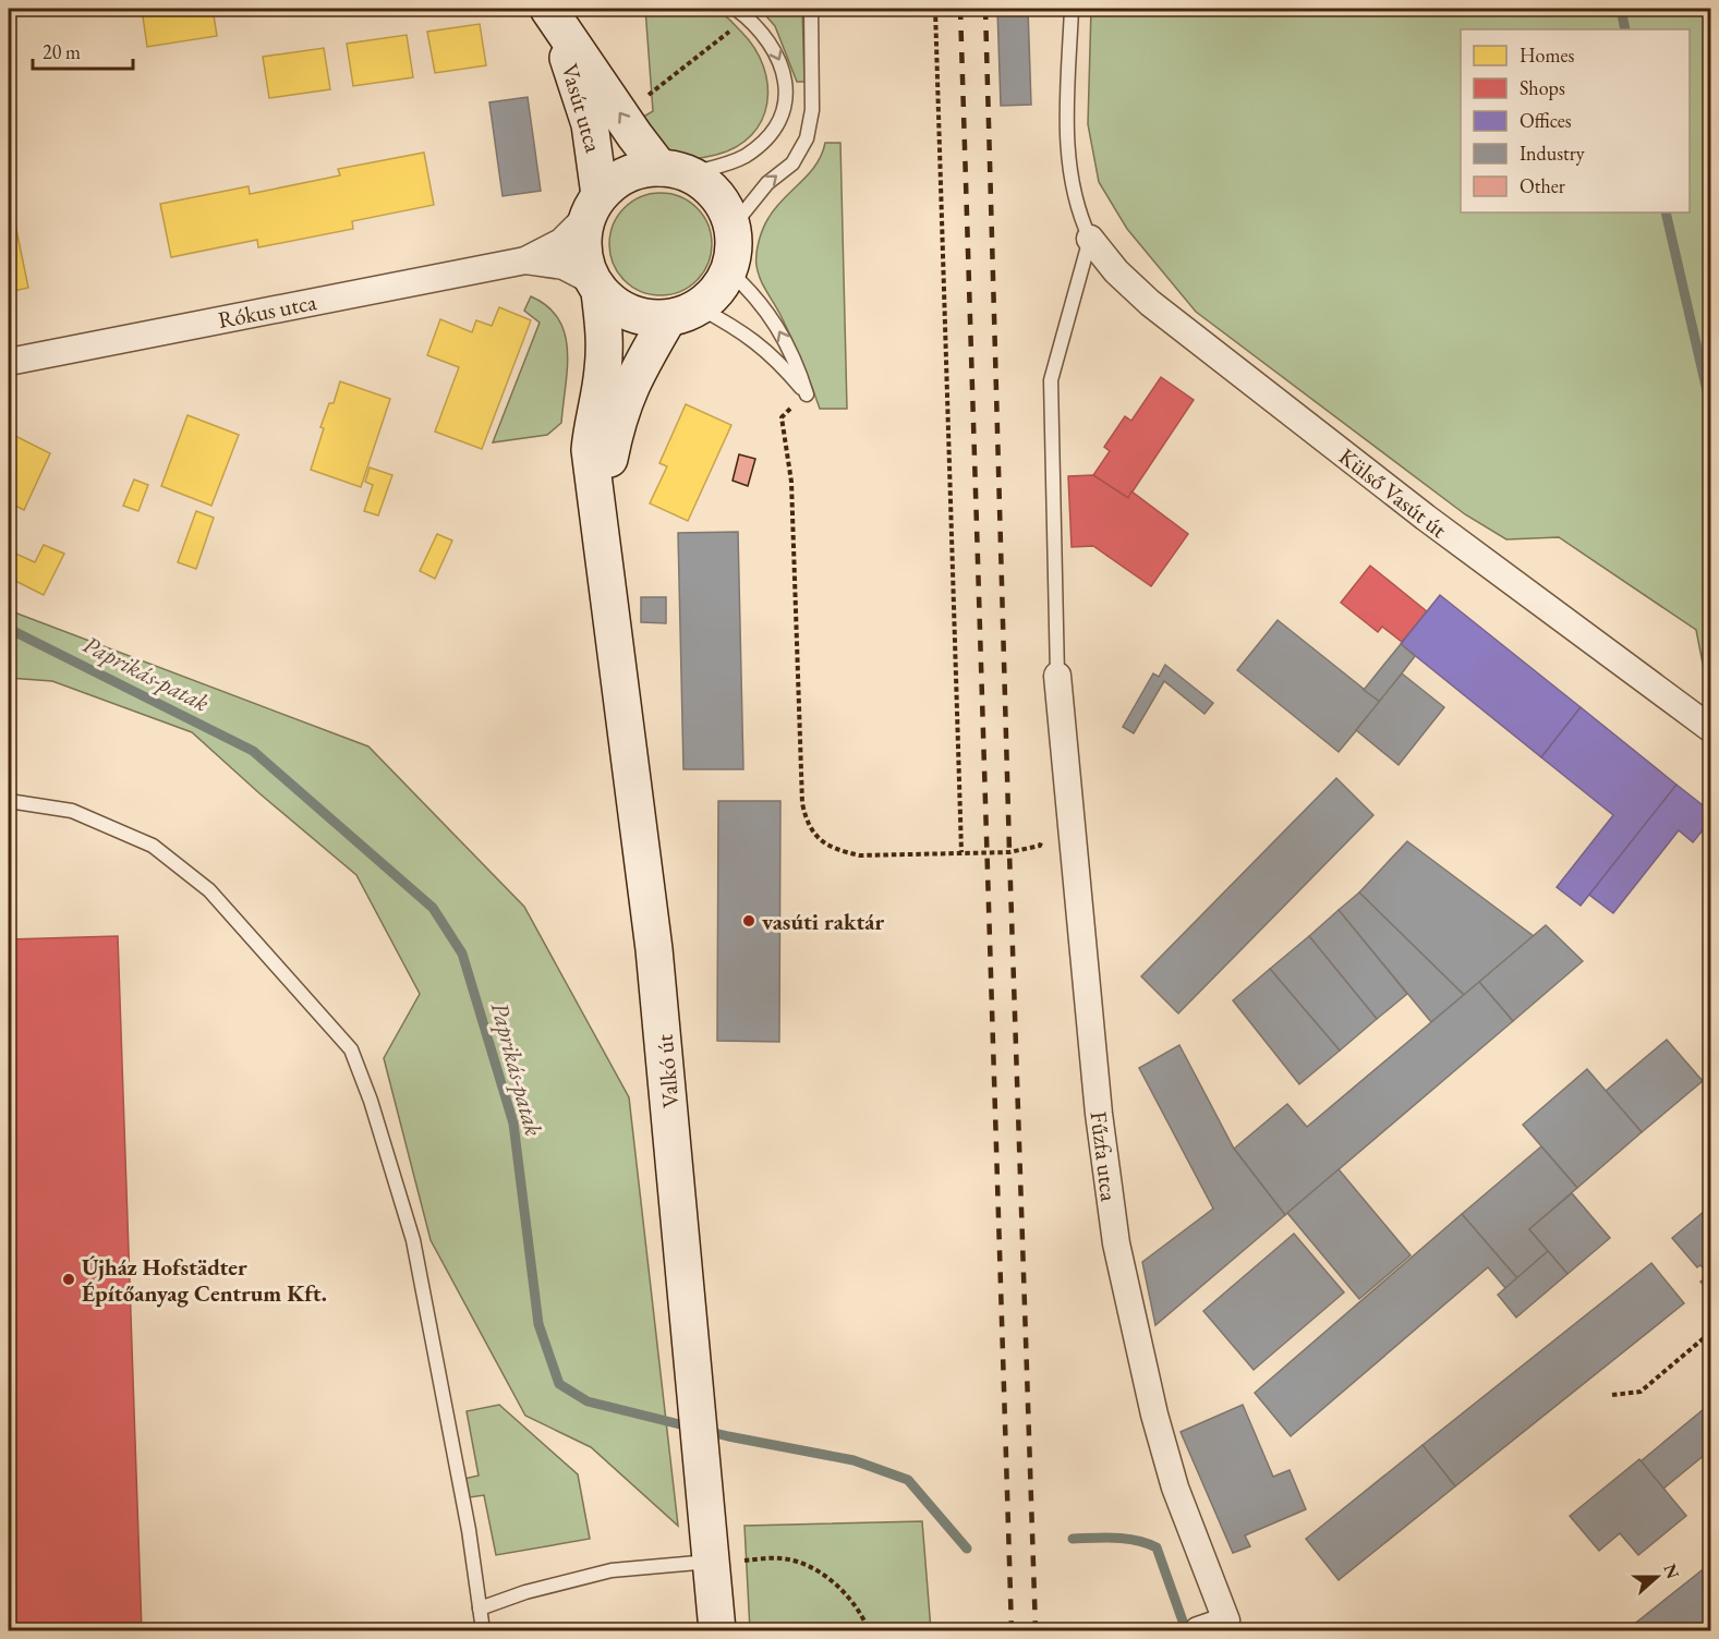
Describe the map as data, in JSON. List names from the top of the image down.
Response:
{
  "streets": {
    "street": [
      "Vasút utca",
      "Rókus utca",
      "Külső Vasút út",
      "Valkó út",
      "Fűzfa utca"
    ]
  },
  "crossings": [
    ["Vasút utca", "Rókus utca"],
    ["Vasút utca", "Valkó út"],
    ["Rókus utca", "Valkó út"]
  ],
  "one_way": ["Vasút utca"],
  "water": ["Paprikás-patak"],
  "places": ["vasúti raktár", "Újház Hofstädter Építőanyag Centrum Kft."],
  "legend": [
    "Homes",
    "Shops",
    "Offices",
    "Industry",
    "Other"
  ],
  "scale_bar": "20 m",
  "north": "right"
}
